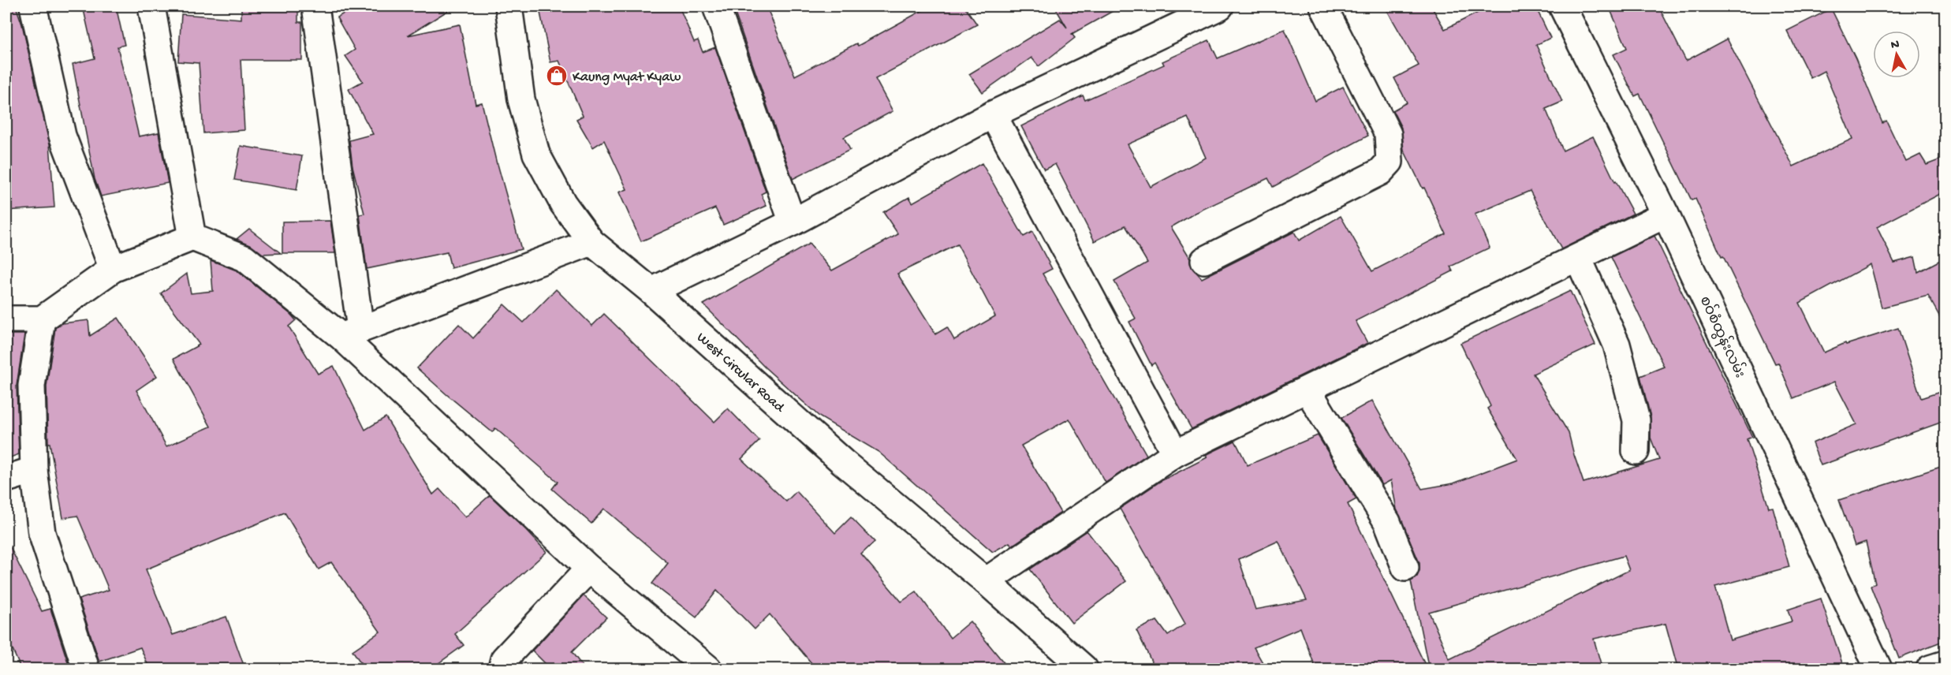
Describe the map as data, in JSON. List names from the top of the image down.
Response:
{
  "streets": {
    "street": ["စဝ်စံထွန်းလမ်း", "West Circular Road"]
  },
  "places": {
    "shop": ["Kaung Myat Kyaw"]
  },
  "north": "top"
}
